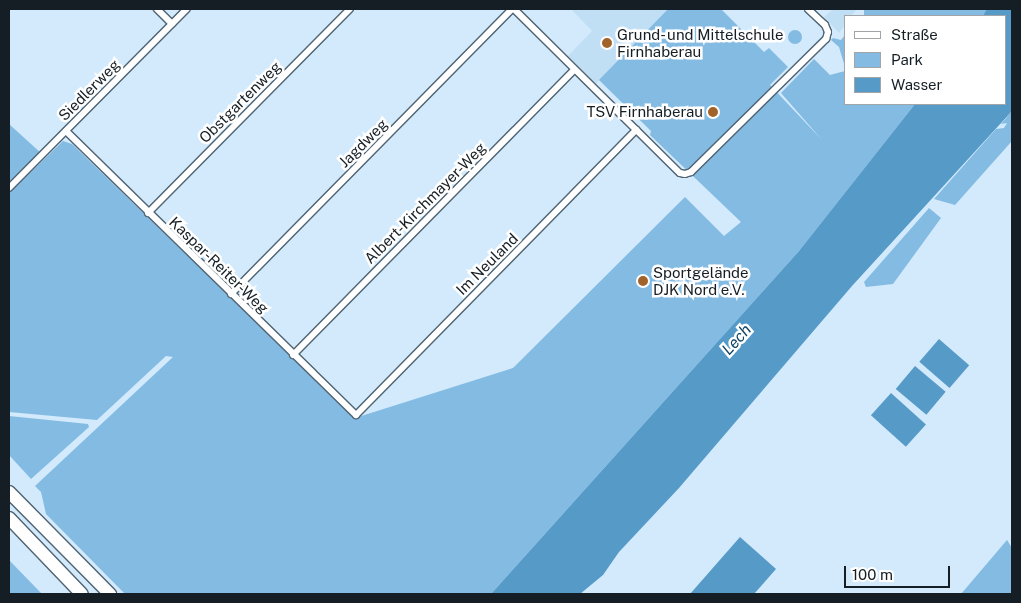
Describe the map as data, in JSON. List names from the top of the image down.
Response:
{
  "streets": {
    "street": [
      "Siedlerweg",
      "Obstgartenweg",
      "Jagdweg",
      "Albert-Kirchmayer-Weg",
      "Im Neuland",
      "Kaspar-Reiter-Weg"
    ]
  },
  "crossings": [
    ["Siedlerweg", "Kaspar-Reiter-Weg"],
    ["Obstgartenweg", "Kaspar-Reiter-Weg"],
    ["Jagdweg", "Kaspar-Reiter-Weg"],
    ["Albert-Kirchmayer-Weg", "Kaspar-Reiter-Weg"],
    ["Im Neuland", "Kaspar-Reiter-Weg"]
  ],
  "water": ["Lech"],
  "places": ["Grund- und Mittelschule Firnhaberau", "TSV Firnhaberau", "Sportgelände DJK Nord e.V."],
  "legend": ["Straße", "Park", "Wasser"],
  "scale_bar": "100 m"
}
